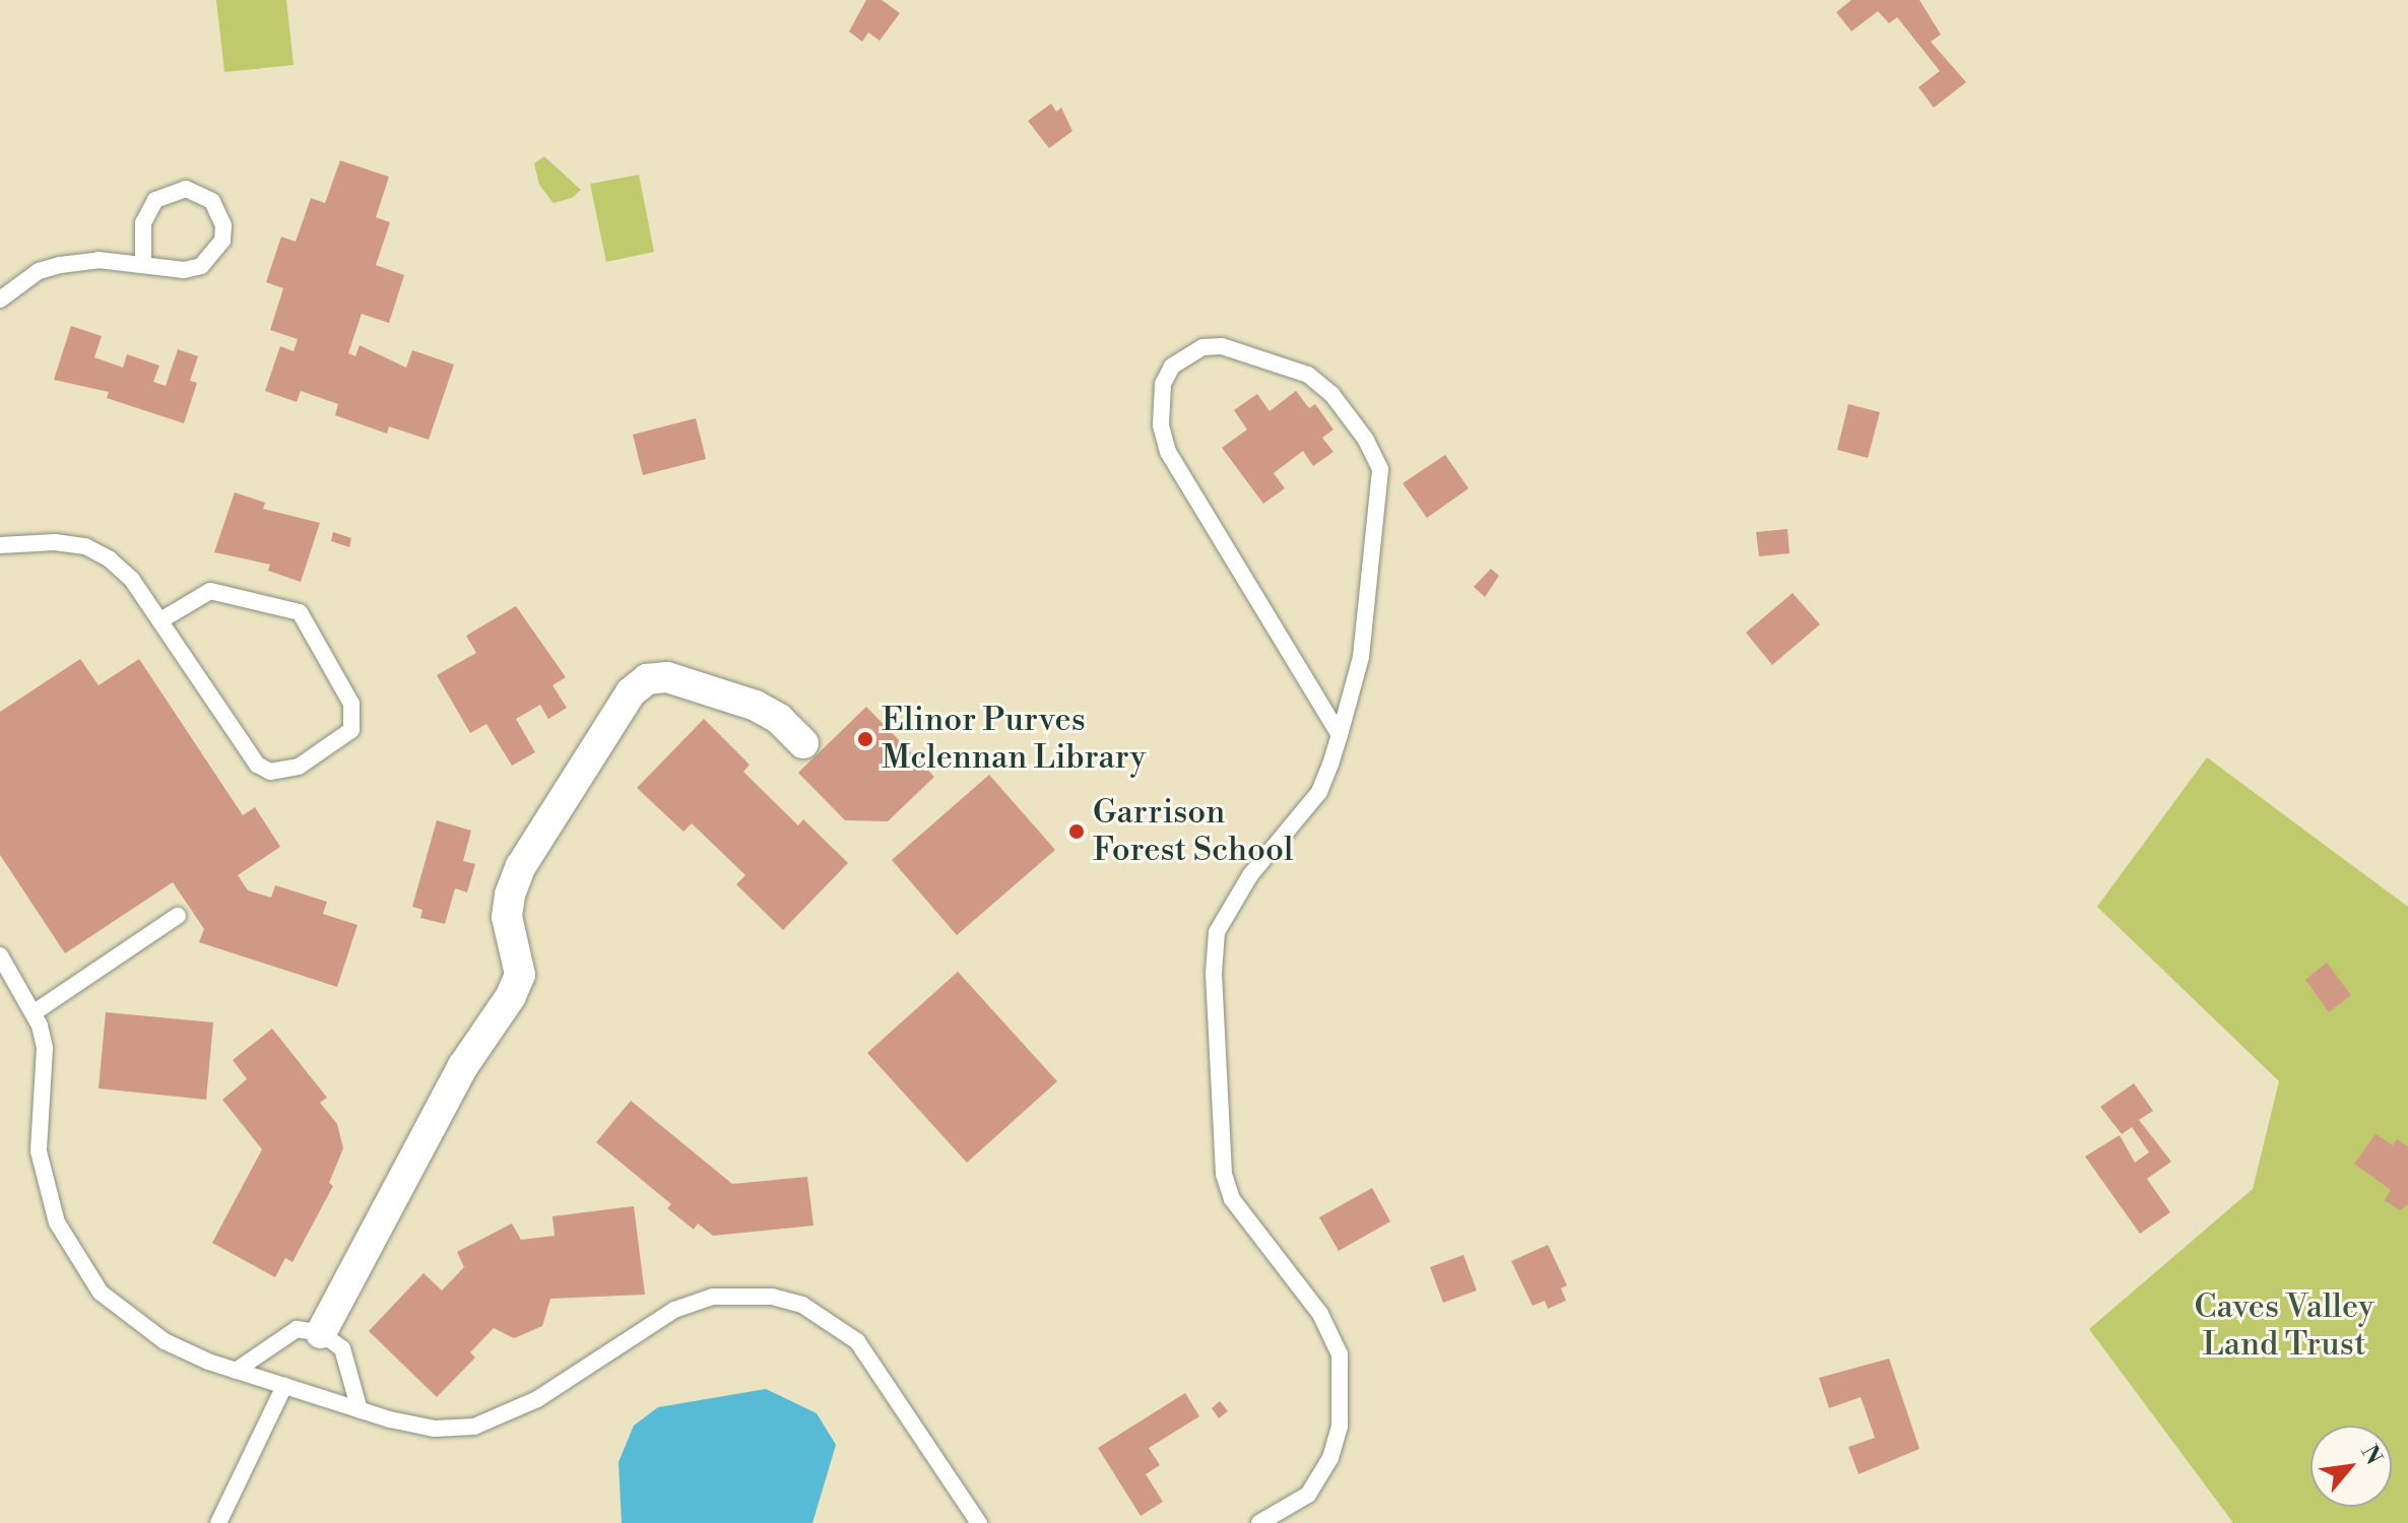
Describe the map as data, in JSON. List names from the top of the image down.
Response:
{
  "parks": ["Caves Valley Land Trust"],
  "places": ["Elinor Purves Mclennan Library", "Garrison Forest School"],
  "north": "top right"
}
